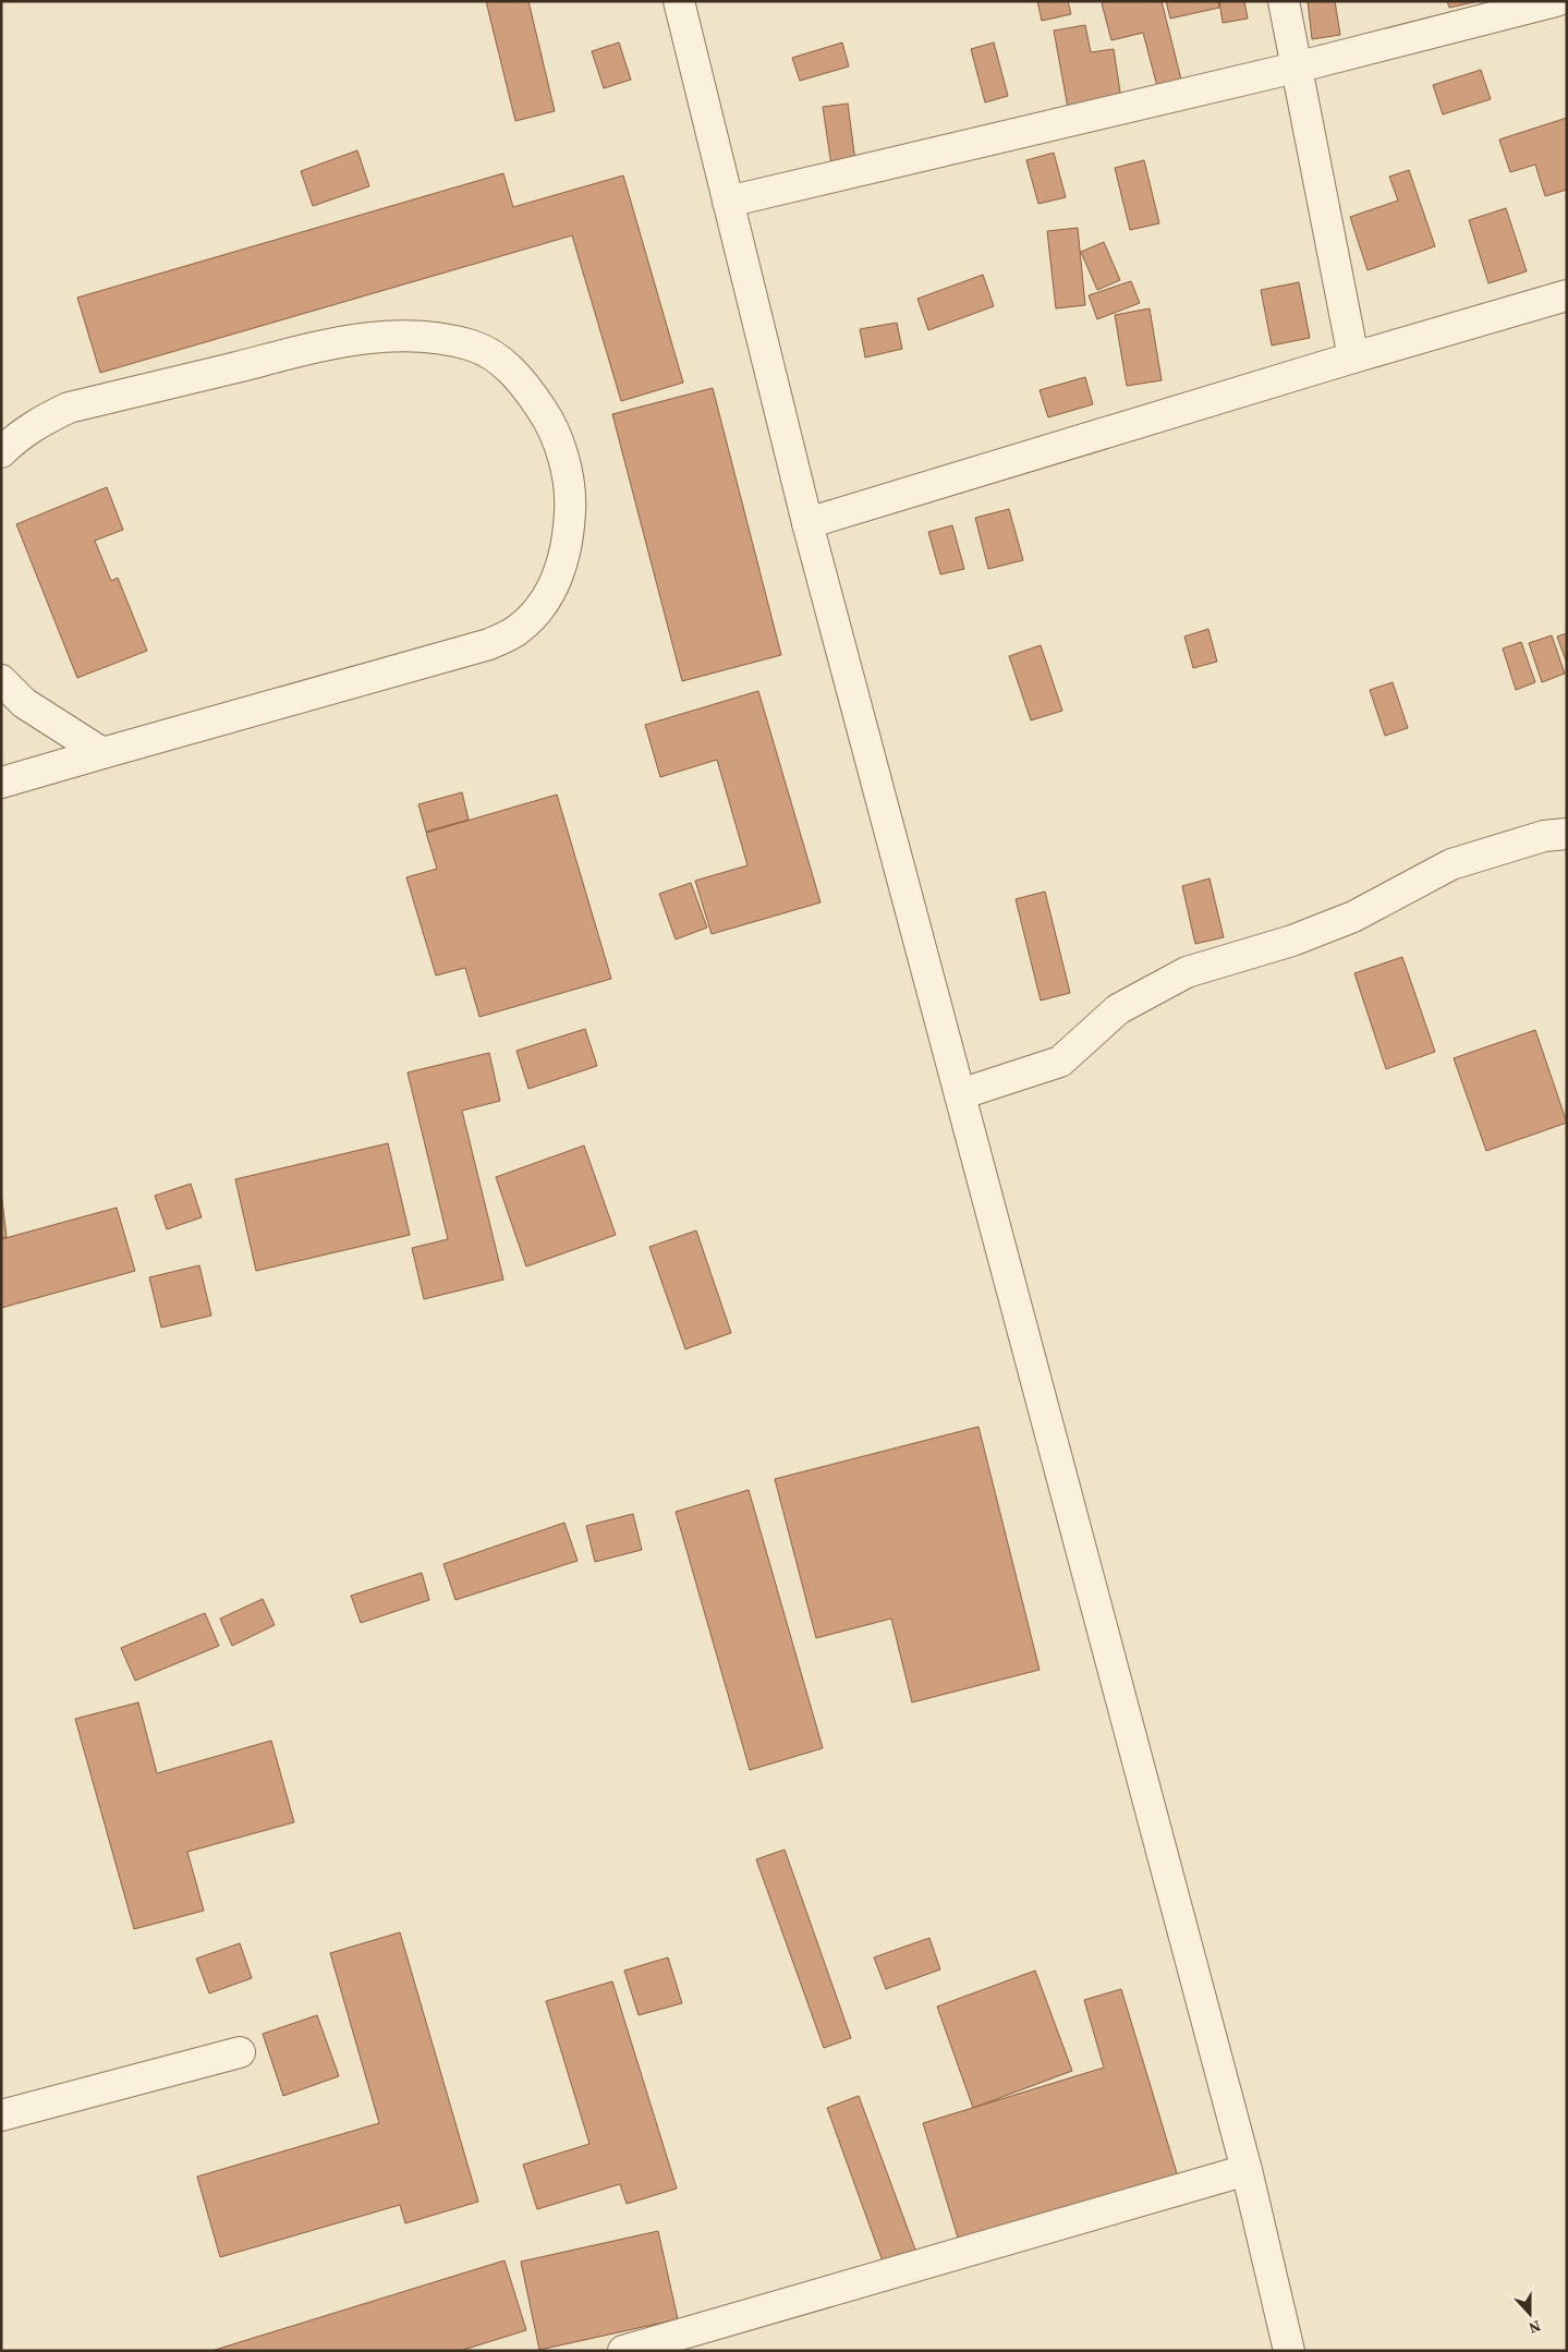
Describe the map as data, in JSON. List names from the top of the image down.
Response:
{
  "north": "bottom"
}
